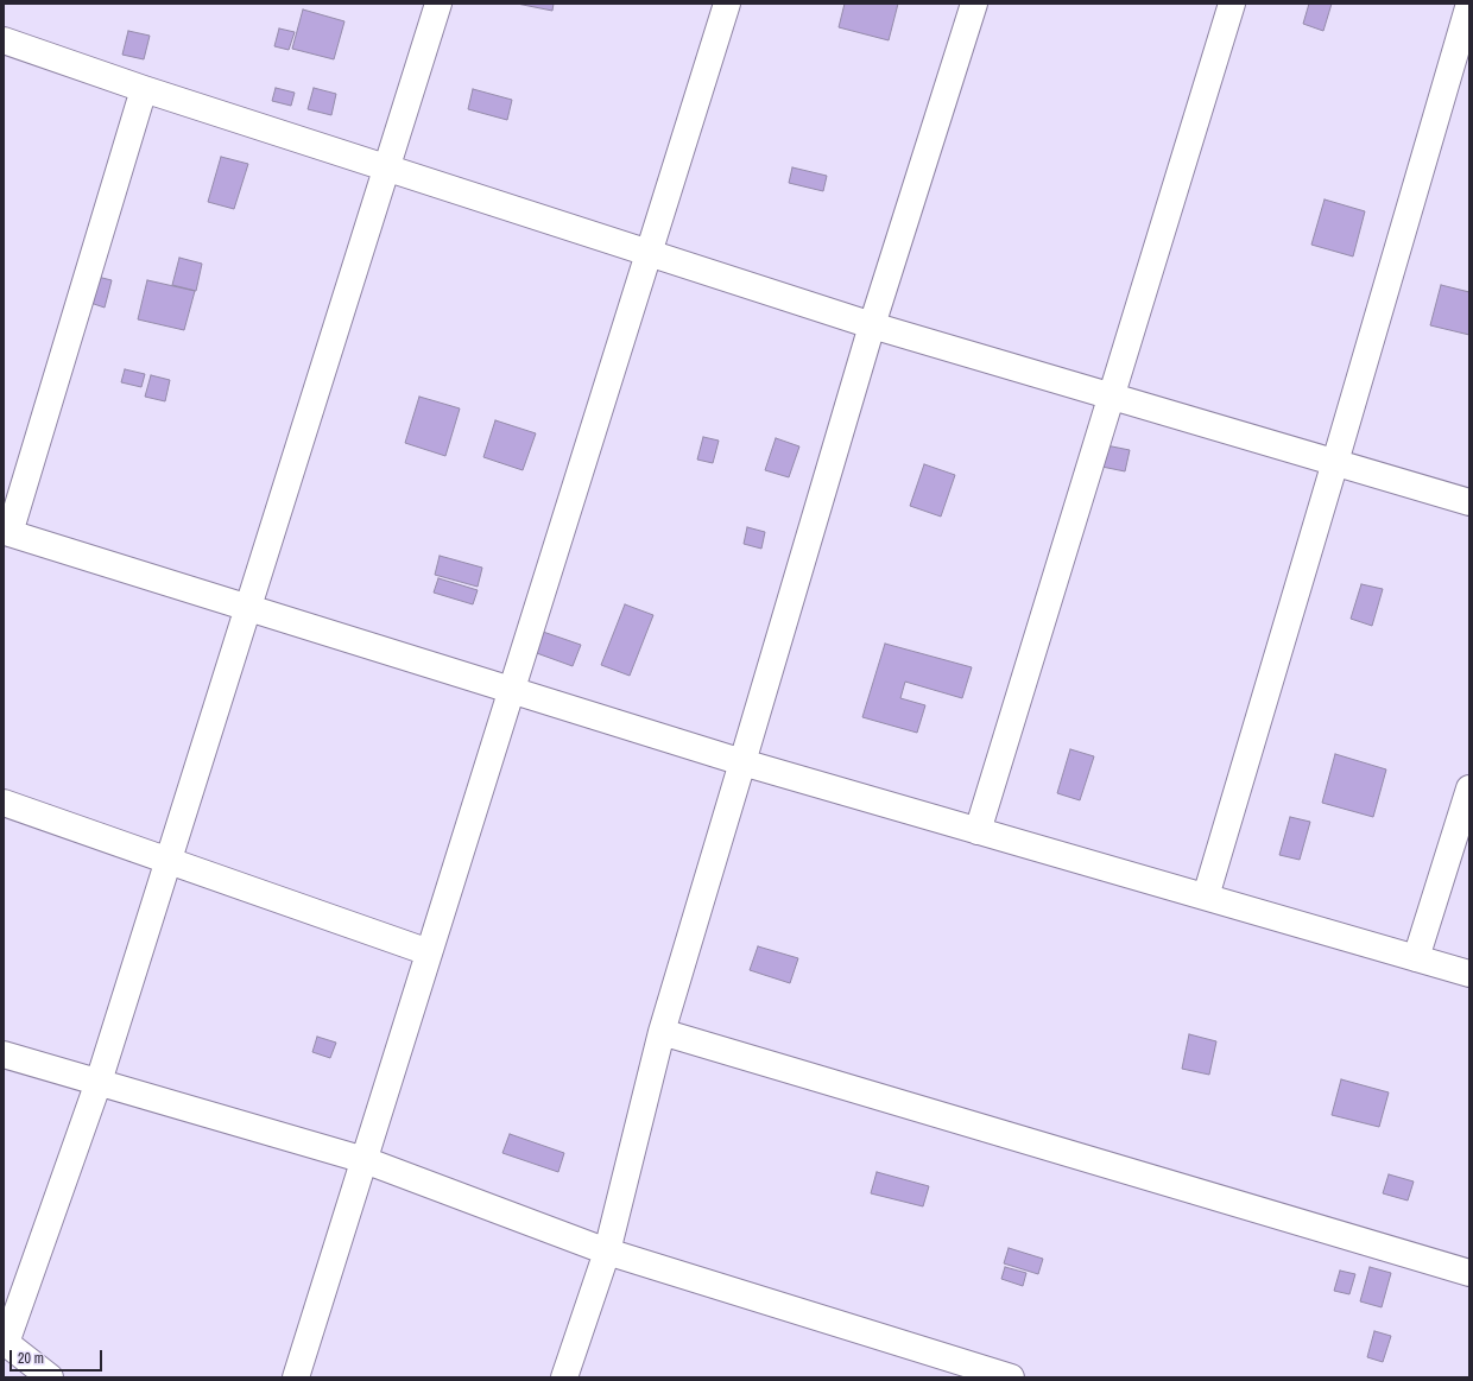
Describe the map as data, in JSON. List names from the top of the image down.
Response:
{
  "scale_bar": "20 m"
}
